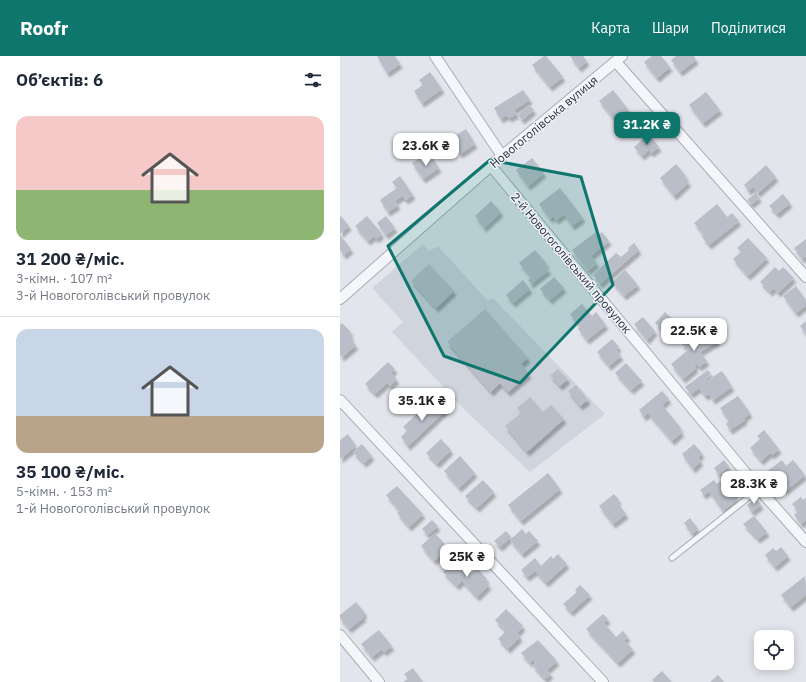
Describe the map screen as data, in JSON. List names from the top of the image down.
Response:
{
  "streets": {
    "street": ["Новогоголівська вулиця", "2-й Новогоголівський провулок"]
  },
  "crossings": [
    ["Новогоголівська вулиця", "2-й Новогоголівський провулок"]
  ],
  "page": {
    "header": "Roofr",
    "nav": ["Карта", "Шари", "Поділитися"],
    "heading": "Об’єктів: 6",
    "list": [
      {
        "name": "31 200 ₴/міс.",
        "note": "3-кімн. · 107 m² · 3-й Новогоголівський провулок"
      },
      {
        "name": "35 100 ₴/міс.",
        "note": "5-кімн. · 153 m² · 1-й Новогоголівський провулок"
      }
    ],
    "price": [
      "31.2K ₴",
      "23.6K ₴",
      "22.5K ₴",
      "35.1K ₴",
      "28.3K ₴",
      "25K ₴"
    ]
  }
}
